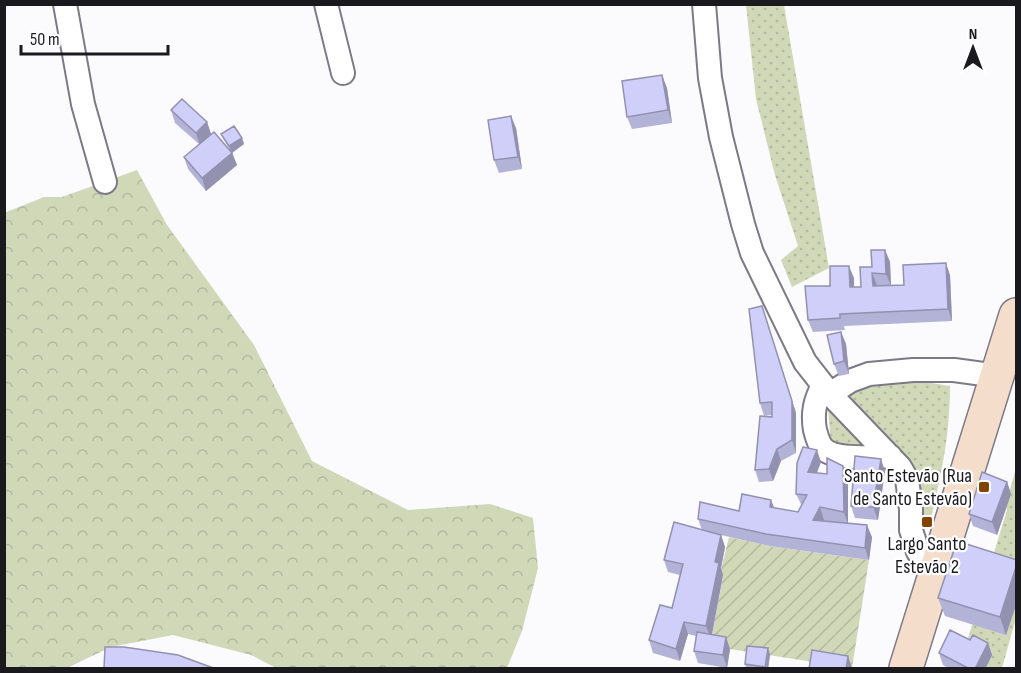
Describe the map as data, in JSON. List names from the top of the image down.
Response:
{
  "places": {
    "transit": ["Santo Estevão (Rua de Santo Estevão)", "Largo Santo Estevão 2"]
  },
  "scale_bar": "50 m",
  "north": "top"
}
